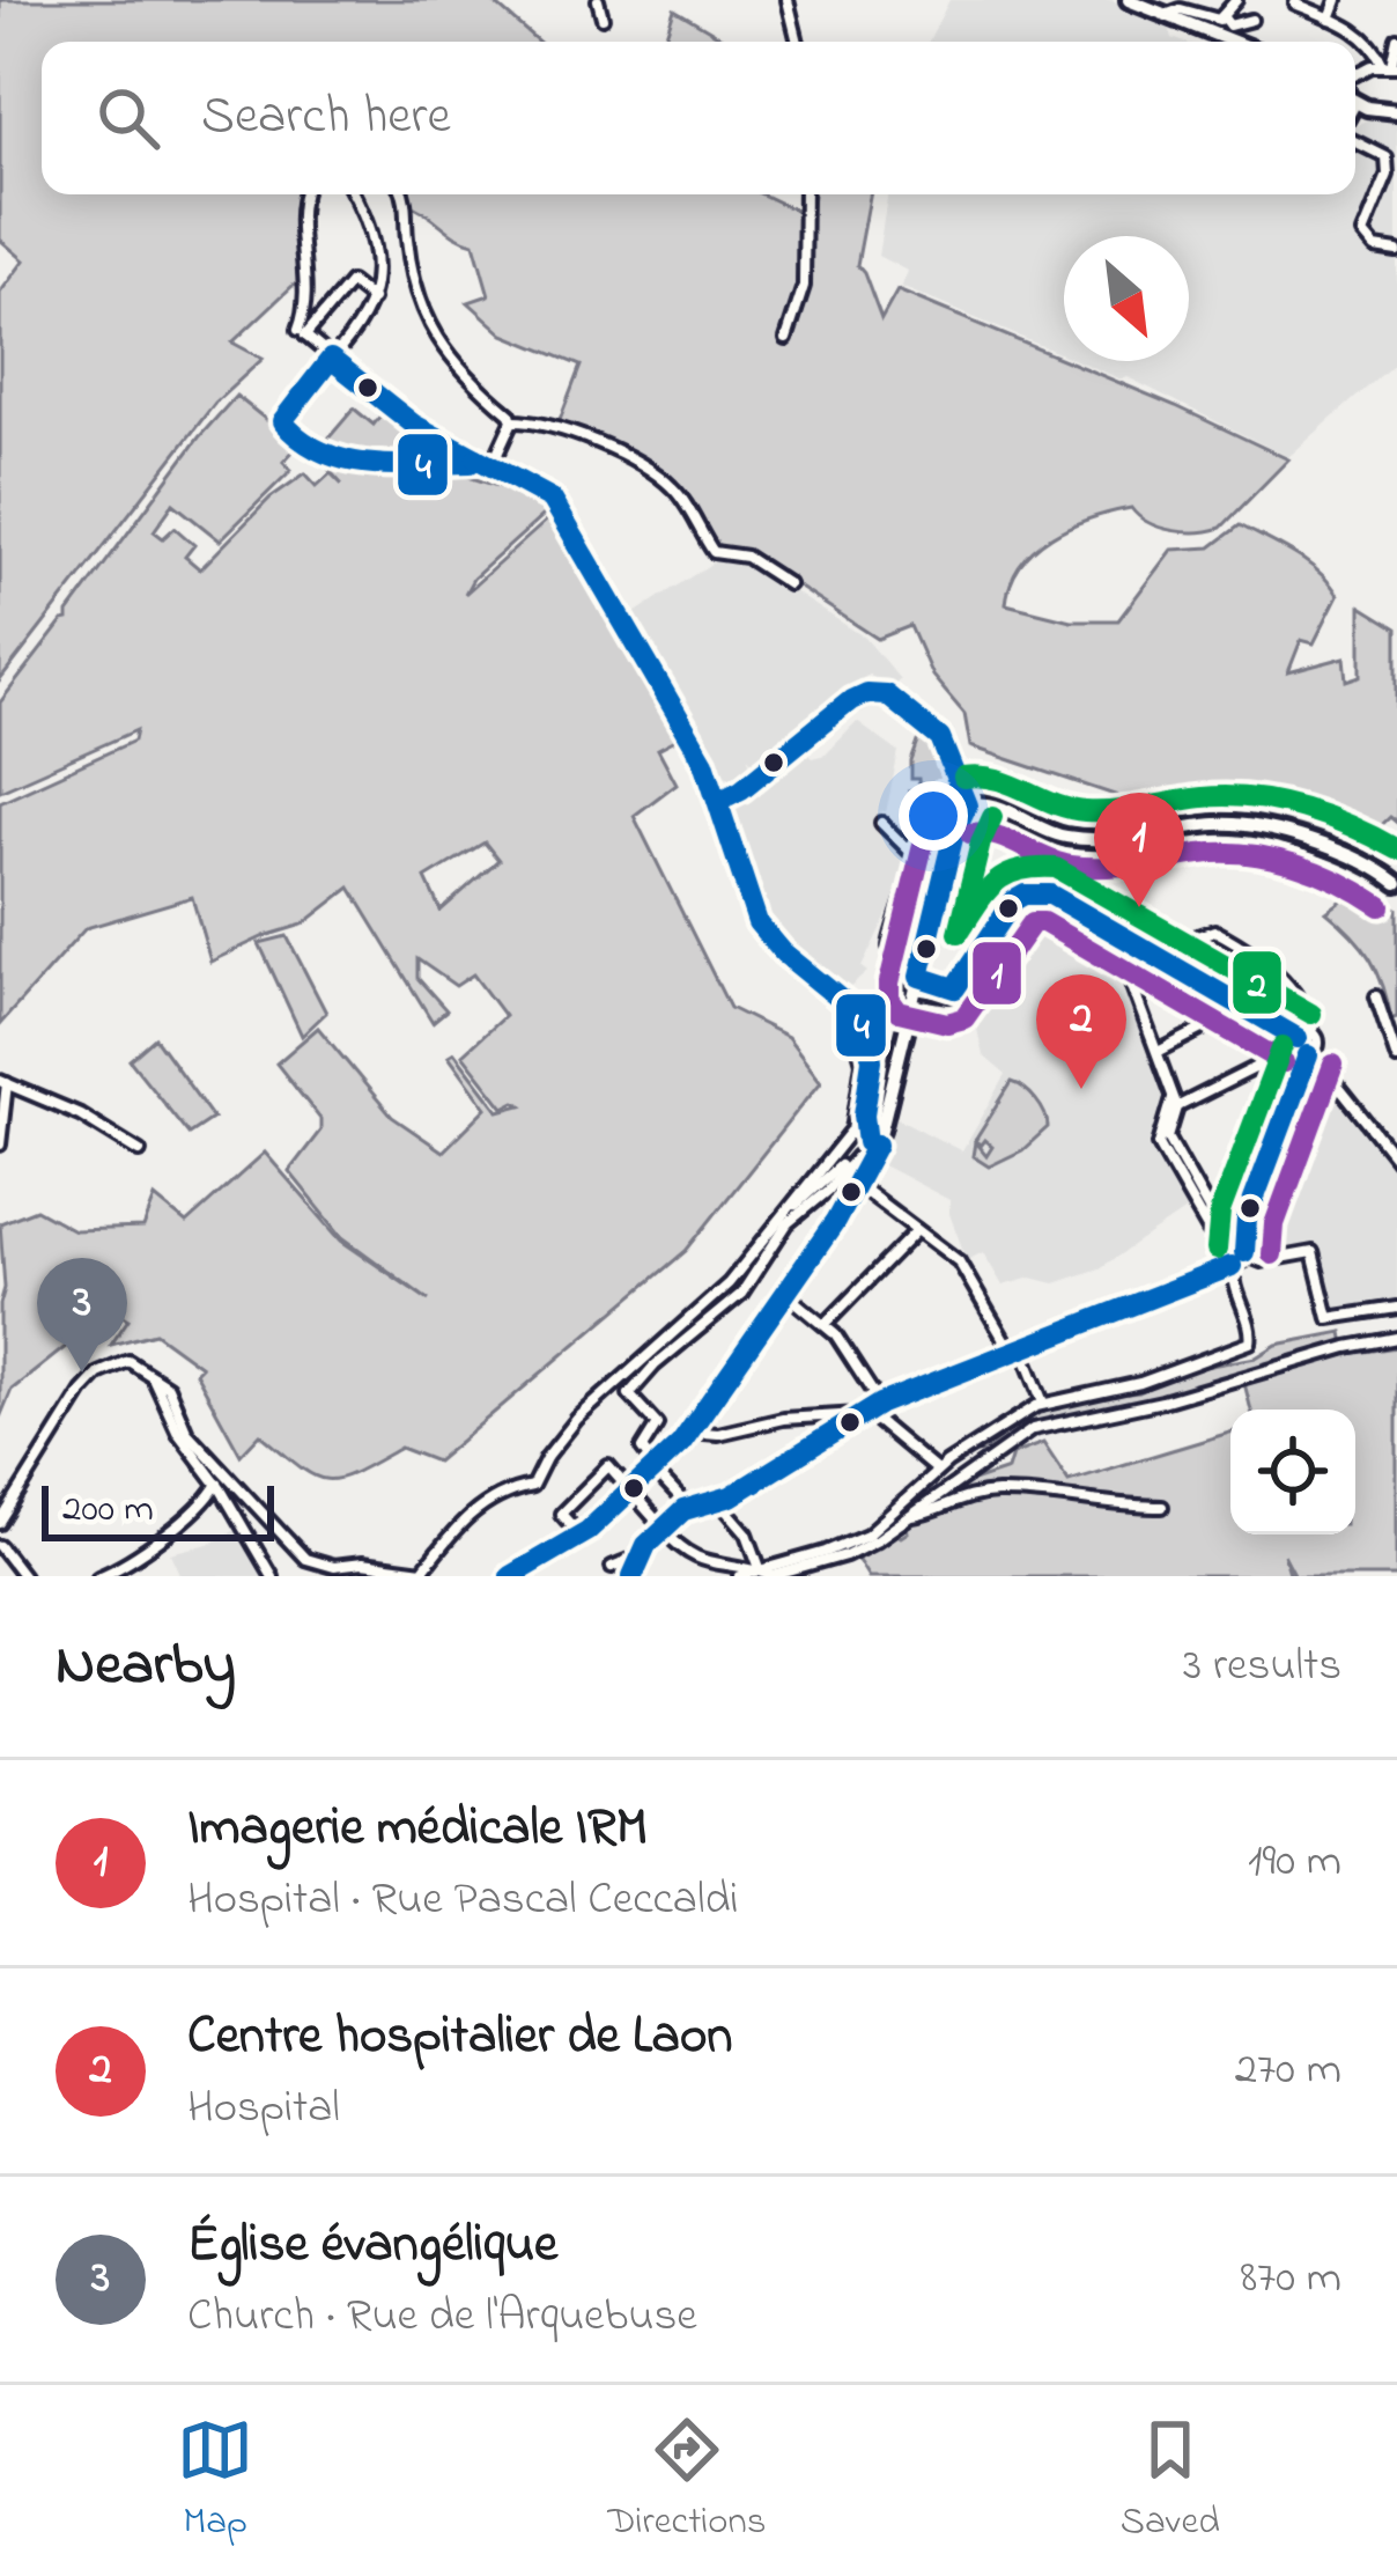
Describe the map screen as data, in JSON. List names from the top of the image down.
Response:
{
  "lines": ["transit line 4", "transit line 2", "transit line 1"],
  "scale_bar": "200 m",
  "north": "bottom right",
  "page": {
    "search": "Search here",
    "pins": ["1", "2", "3"],
    "scale": "200 m",
    "heading": ["Nearby", "3 results"],
    "list": [
      {
        "mark": "1",
        "name": "Imagerie médicale IRM",
        "note": "Hospital · Rue Pascal Ceccaldi",
        "value": "190 m"
      },
      {
        "mark": "2",
        "name": "Centre hospitalier de Laon",
        "note": "Hospital",
        "value": "270 m"
      },
      {
        "mark": "3",
        "name": "Église évangélique",
        "note": "Church · Rue de l'Arquebuse",
        "value": "870 m"
      }
    ],
    "nav": ["Map", "Directions", "Saved"]
  }
}
